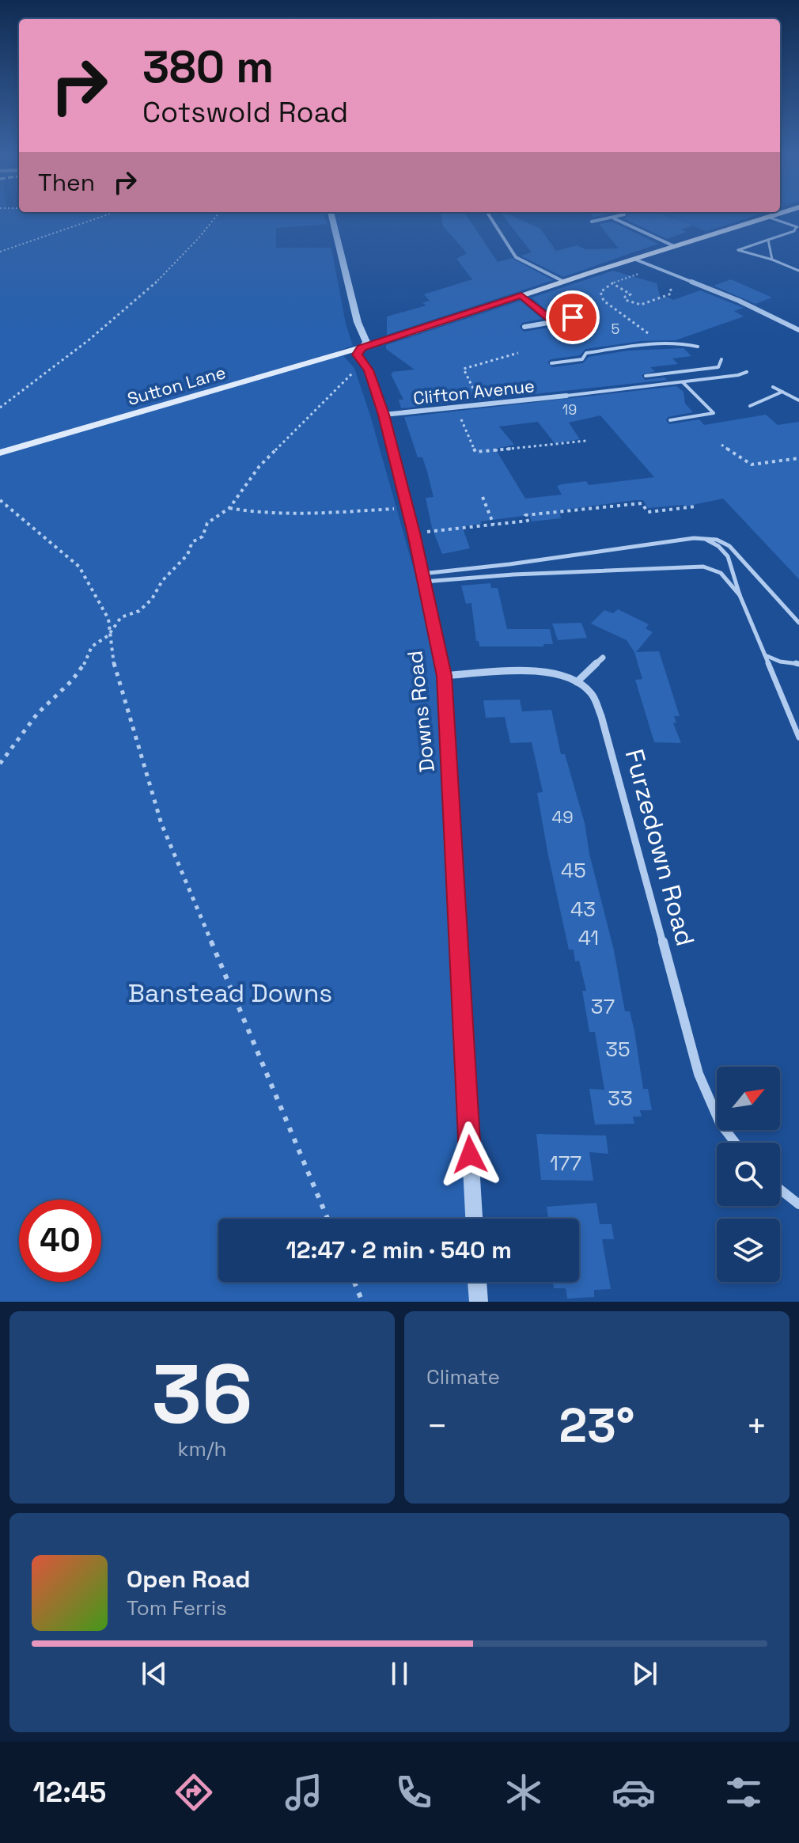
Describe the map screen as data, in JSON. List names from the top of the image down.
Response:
{
  "streets": {
    "main road": ["Sutton Lane"],
    "street": ["Clifton Avenue", "Downs Road", "Furzedown Road"]
  },
  "crossings": [
    ["Sutton Lane", "Downs Road"],
    ["Clifton Avenue", "Downs Road"]
  ],
  "parks": ["Banstead Downs"],
  "house_numbers": [
    "5",
    "19",
    "49",
    "45",
    "43",
    "41",
    "37",
    "35",
    "33",
    "177"
  ],
  "north": "top right",
  "page": {
    "turn": ["380 m", "Cotswold Road"],
    "then": "Then",
    "limit": "40",
    "trip": "12:47 · 2 min · 540 m",
    "tile": [
      ["36", "km/h"],
      "Climate"
    ],
    "heat": ["−", "23°", "+"],
    "song": ["Open Road", "Tom Ferris"],
    "tabs": "12:45"
  }
}
